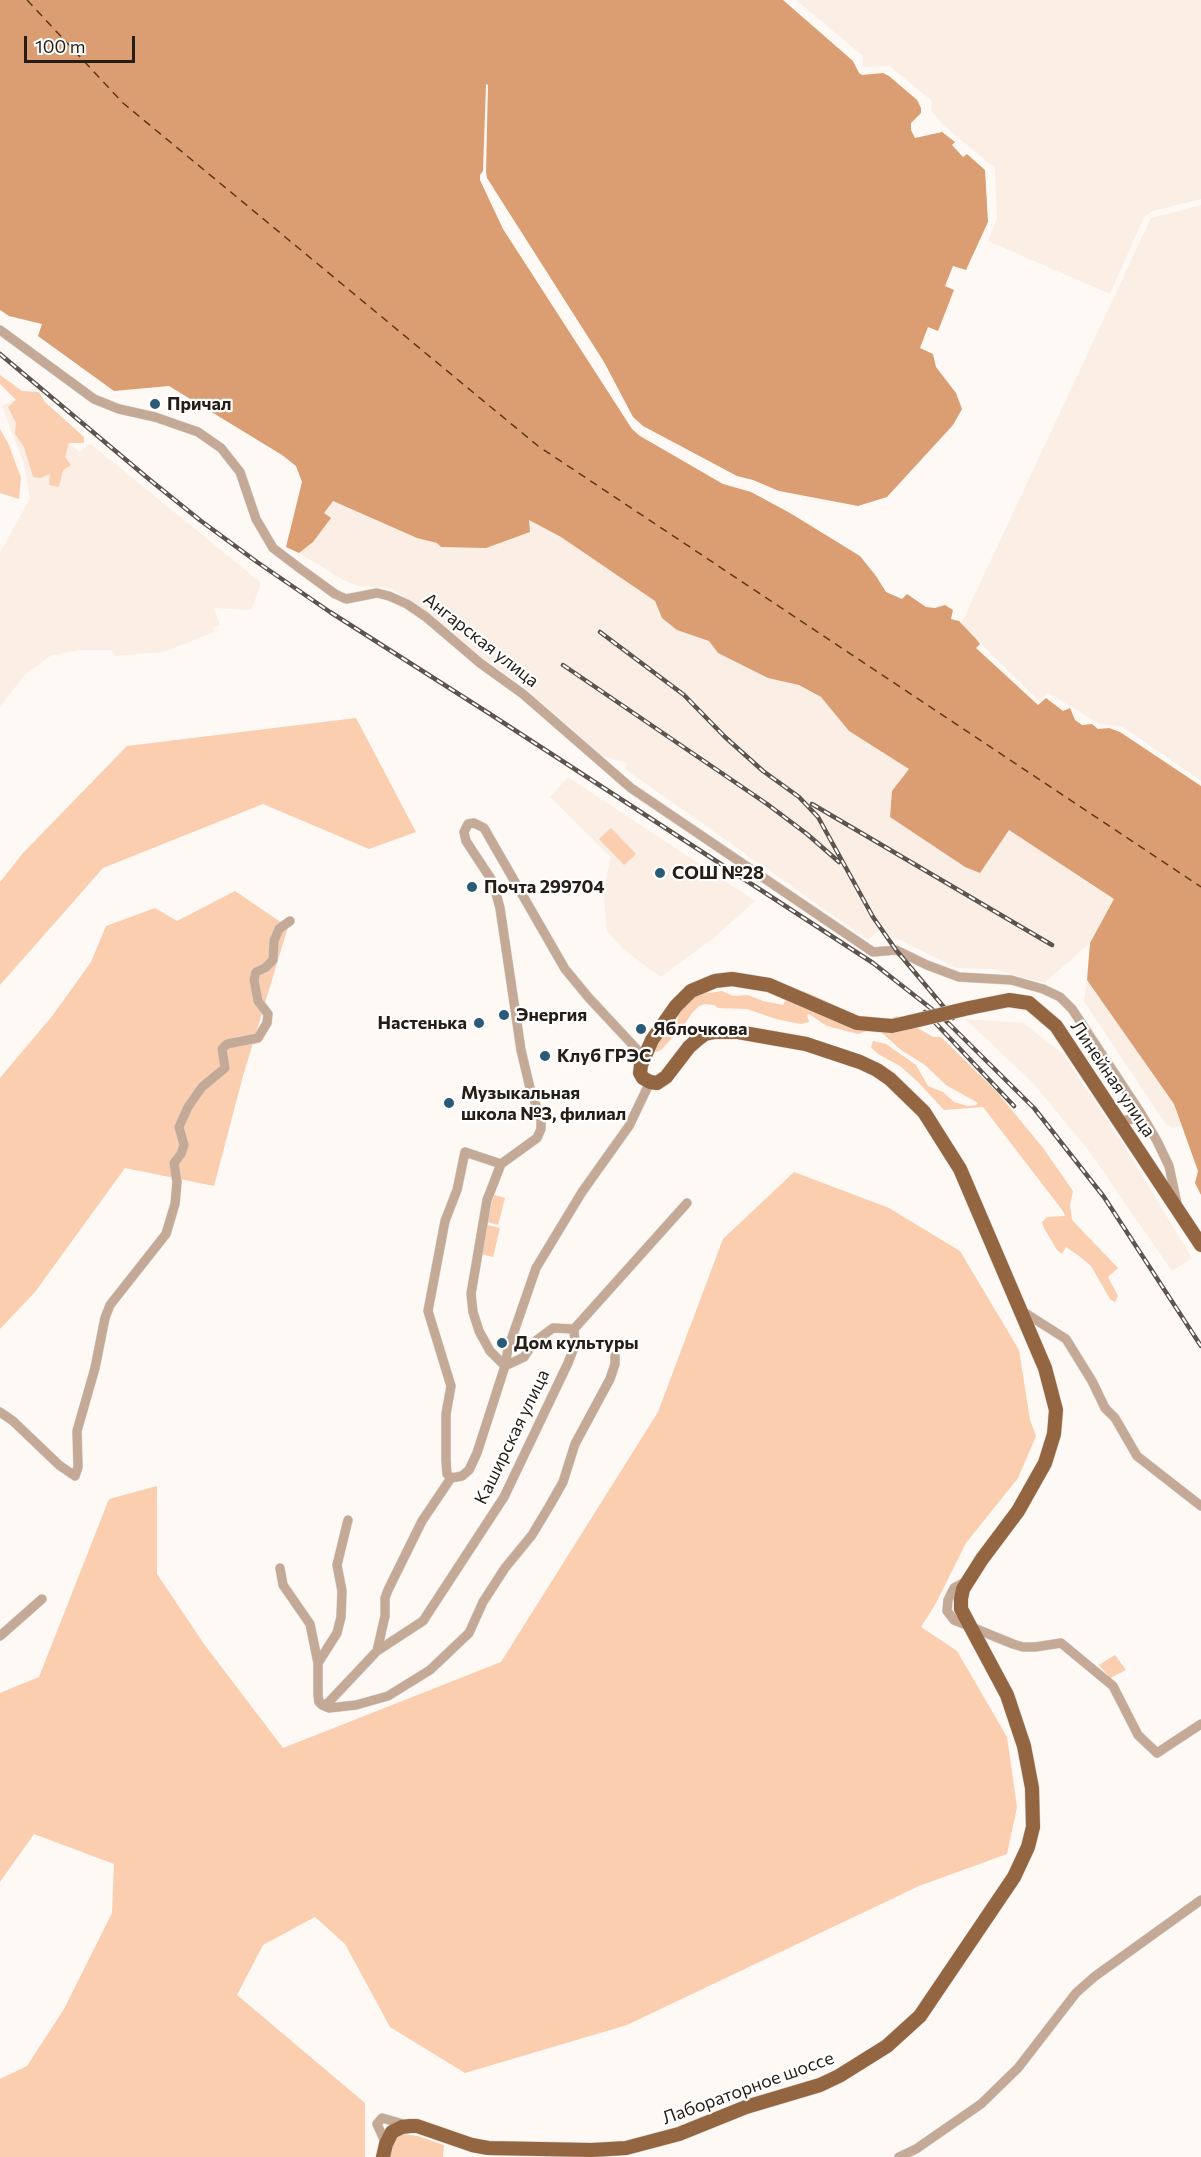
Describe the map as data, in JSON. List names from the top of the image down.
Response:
{
  "streets": {
    "main road": ["Линейная улица", "Лабораторное шоссе"],
    "street": ["Ангарская улица", "Каширская улица"]
  },
  "crossings": [
    ["Ангарская улица", "Линейная улица"]
  ],
  "places": [
    "Причал",
    "СОШ №28",
    "Почта 299704",
    "Энергия",
    "Настенька",
    "Яблочкова",
    "Клуб ГРЭС",
    "Музыкальная школа №3, филиал",
    "Дом культуры"
  ],
  "scale_bar": "100 m"
}
